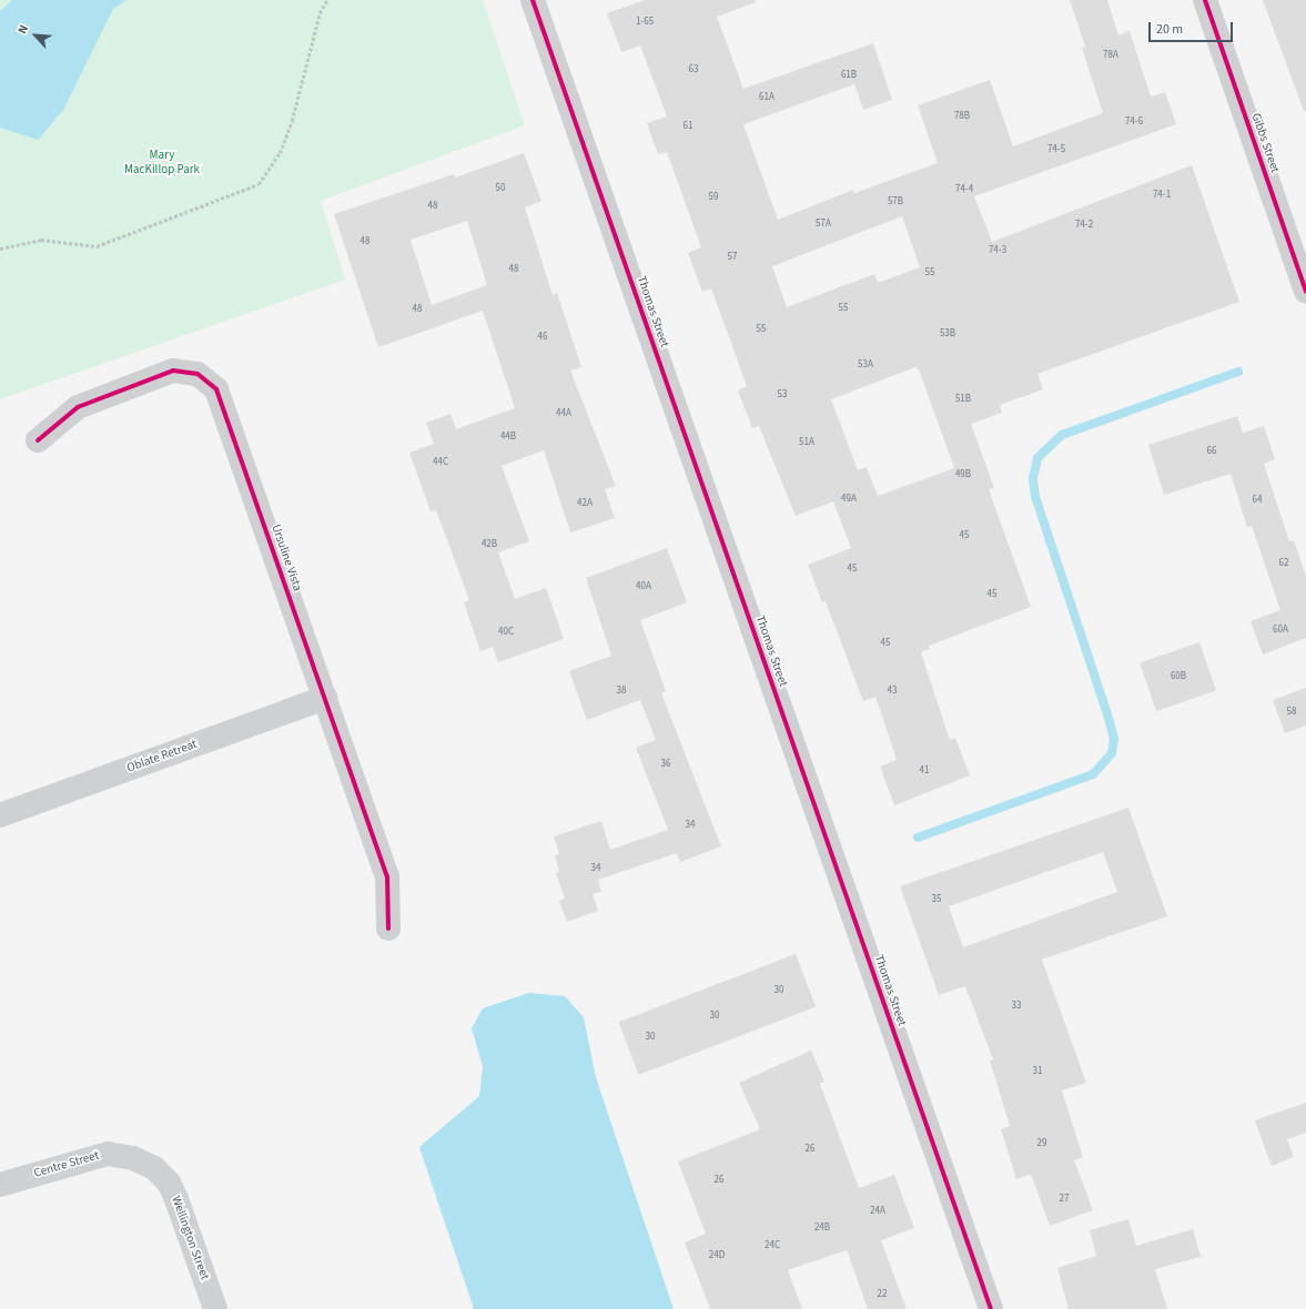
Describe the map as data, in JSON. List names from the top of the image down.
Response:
{
  "streets": {
    "street": [
      "Gibbs Street",
      "Thomas Street",
      "Ursuline Vista",
      "Oblate Retreat",
      "Centre Street",
      "Wellington Street"
    ]
  },
  "crossings": [
    ["Ursuline Vista", "Oblate Retreat"],
    ["Centre Street", "Wellington Street"]
  ],
  "parks": ["Mary MacKillop Park"],
  "house_numbers": [
    "1-65",
    "78A",
    "63",
    "61B",
    "61A",
    "78B",
    "74-6",
    "61",
    "74-5",
    "50",
    "74-4",
    "74-1",
    "59",
    "57B",
    "48",
    "57A",
    "74-2",
    "48",
    "74-3",
    "57",
    "48",
    "55",
    "55",
    "48",
    "55",
    "53B",
    "46",
    "53A",
    "53",
    "51B",
    "44A",
    "44B",
    "51A",
    "66",
    "44C",
    "49B",
    "49A",
    "64",
    "42A",
    "45",
    "42B",
    "62",
    "45",
    "40A",
    "45",
    "60A",
    "40C",
    "45",
    "60B",
    "38",
    "43",
    "58",
    "36",
    "41",
    "34",
    "34",
    "35",
    "30",
    "33",
    "30",
    "30",
    "31",
    "29",
    "26",
    "26",
    "27",
    "24A",
    "24B",
    "24C",
    "24D",
    "22"
  ],
  "scale_bar": "20 m",
  "north": "top left"
}
